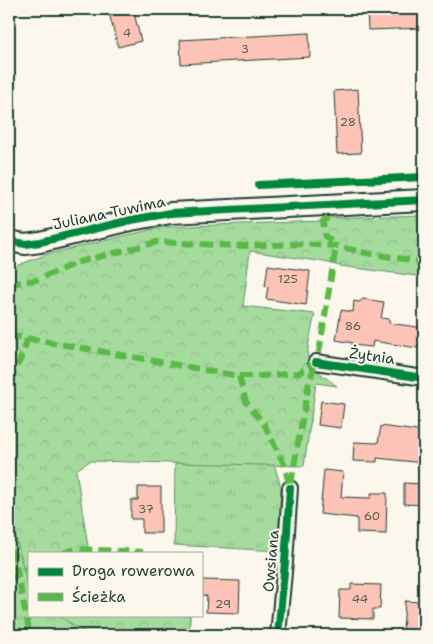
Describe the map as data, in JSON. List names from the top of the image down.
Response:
{
  "streets": {
    "street": ["Juliana Tuwima", "Żytnia", "Owsiana"]
  },
  "house_numbers": [
    "4",
    "3",
    "28",
    "125",
    "86",
    "37",
    "60",
    "44",
    "29"
  ],
  "legend": ["Droga rowerowa", "Ścieżka"]
}
